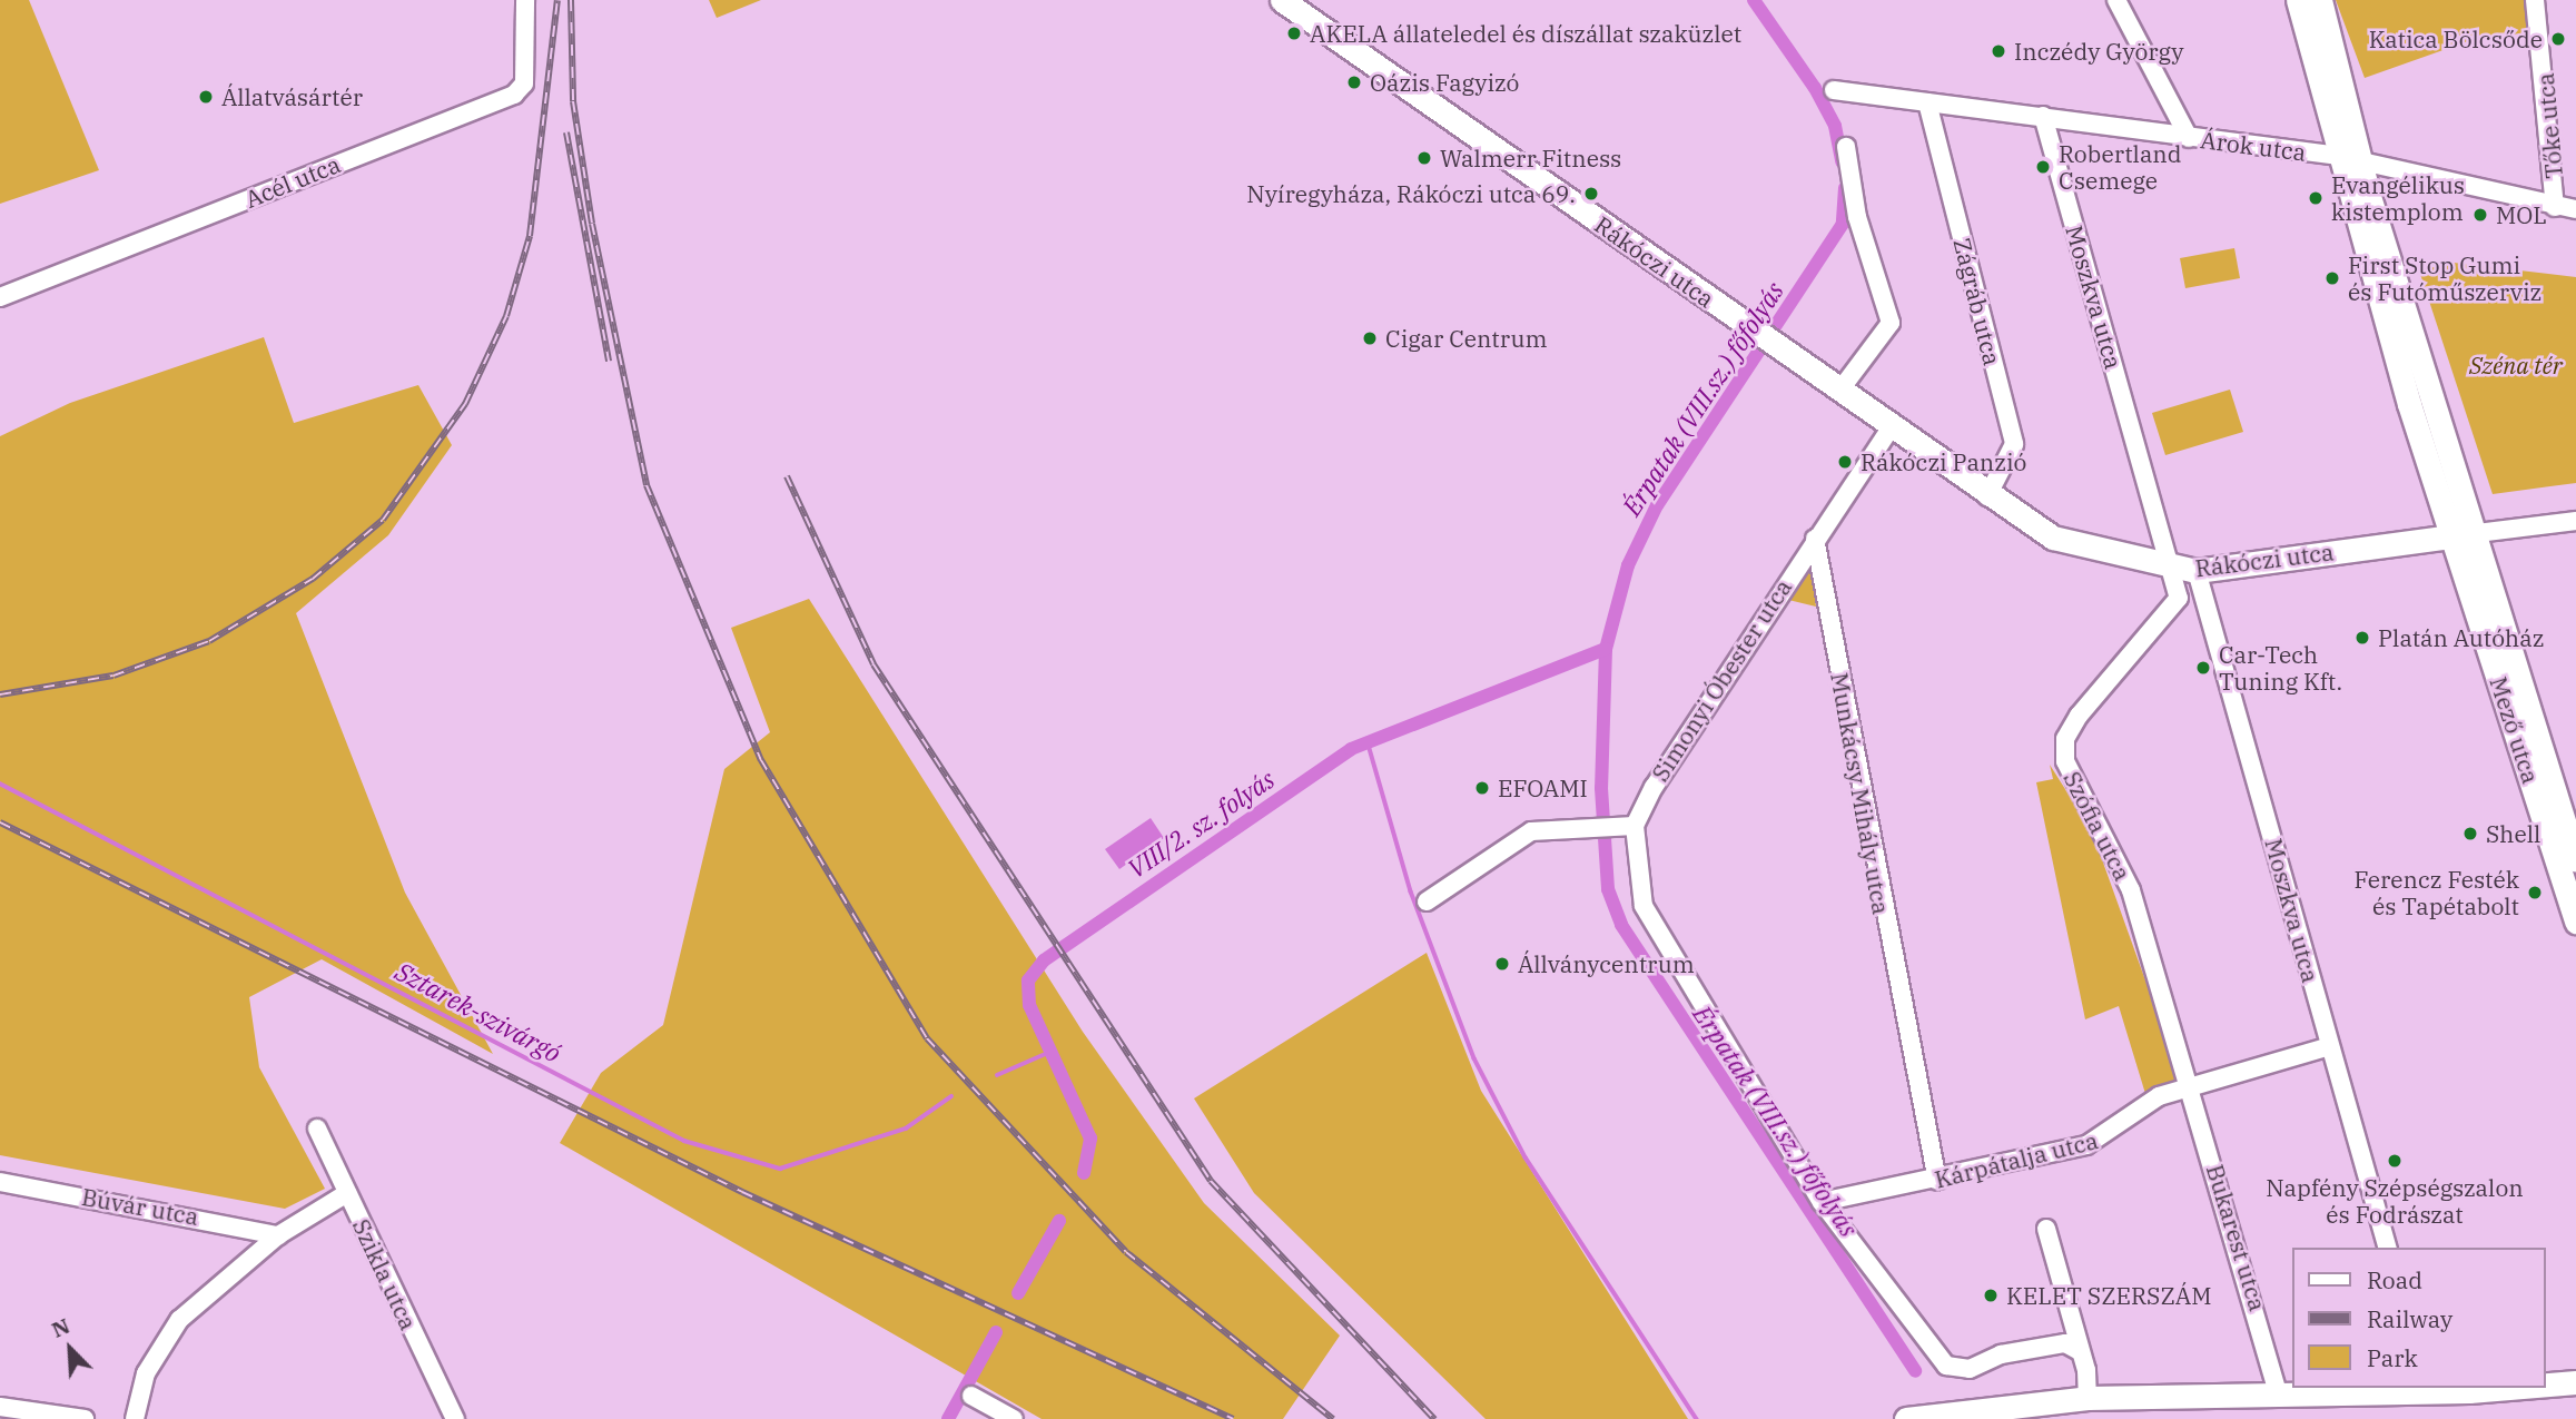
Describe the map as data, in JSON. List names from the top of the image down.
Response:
{
  "streets": {
    "main road": ["Rákóczi utca", "Mező utca"],
    "street": [
      "Tőke utca",
      "Árok utca",
      "Acél utca",
      "Moszkva utca",
      "Zágráb utca",
      "Simonyi Óbester utca",
      "Munkácsy Mihály utca",
      "Szófia utca",
      "Kárpátalja utca",
      "Búvár utca",
      "Bukarest utca",
      "Szikla utca"
    ]
  },
  "crossings": [
    ["Tőke utca", "Árok utca"],
    ["Árok utca", "Moszkva utca"],
    ["Árok utca", "Zágráb utca"],
    ["Rákóczi utca", "Moszkva utca"],
    ["Rákóczi utca", "Zágráb utca"],
    ["Rákóczi utca", "Mező utca"],
    ["Moszkva utca", "Kárpátalja utca"],
    ["Simonyi Óbester utca", "Munkácsy Mihály utca"],
    ["Munkácsy Mihály utca", "Kárpátalja utca"],
    ["Szófia utca", "Kárpátalja utca"],
    ["Szófia utca", "Bukarest utca"],
    ["Kárpátalja utca", "Bukarest utca"]
  ],
  "water": ["Érpatak (VIII.sz.) főfolyás", "VIII/2. sz. folyás", "Sztarek-szivárgó"],
  "parks": ["Széna tér"],
  "places": [
    "AKELA állateledel és díszállat szaküzlet",
    "Katica Bölcsőde",
    "Inczédy György",
    "Oázis Fagyizó",
    "Állatvásártér",
    "Walmerr Fitness",
    "Robertland Csemege",
    "Nyíregyháza, Rákóczi utca 69.",
    "Evangélikus kistemplom",
    "MOL",
    "First Stop Gumi és Futóműszerviz",
    "Cigar Centrum",
    "Rákóczi Panzió",
    "Platán Autóház",
    "Car-Tech Tuning Kft.",
    "EFOAMI",
    "Shell",
    "Ferencz Festék és Tapétabolt",
    "Állványcentrum",
    "Napfény Szépségszalon és Fodrászat",
    "KELET SZERSZÁM"
  ],
  "legend": ["Road", "Railway", "Park"],
  "north": "top left"
}
